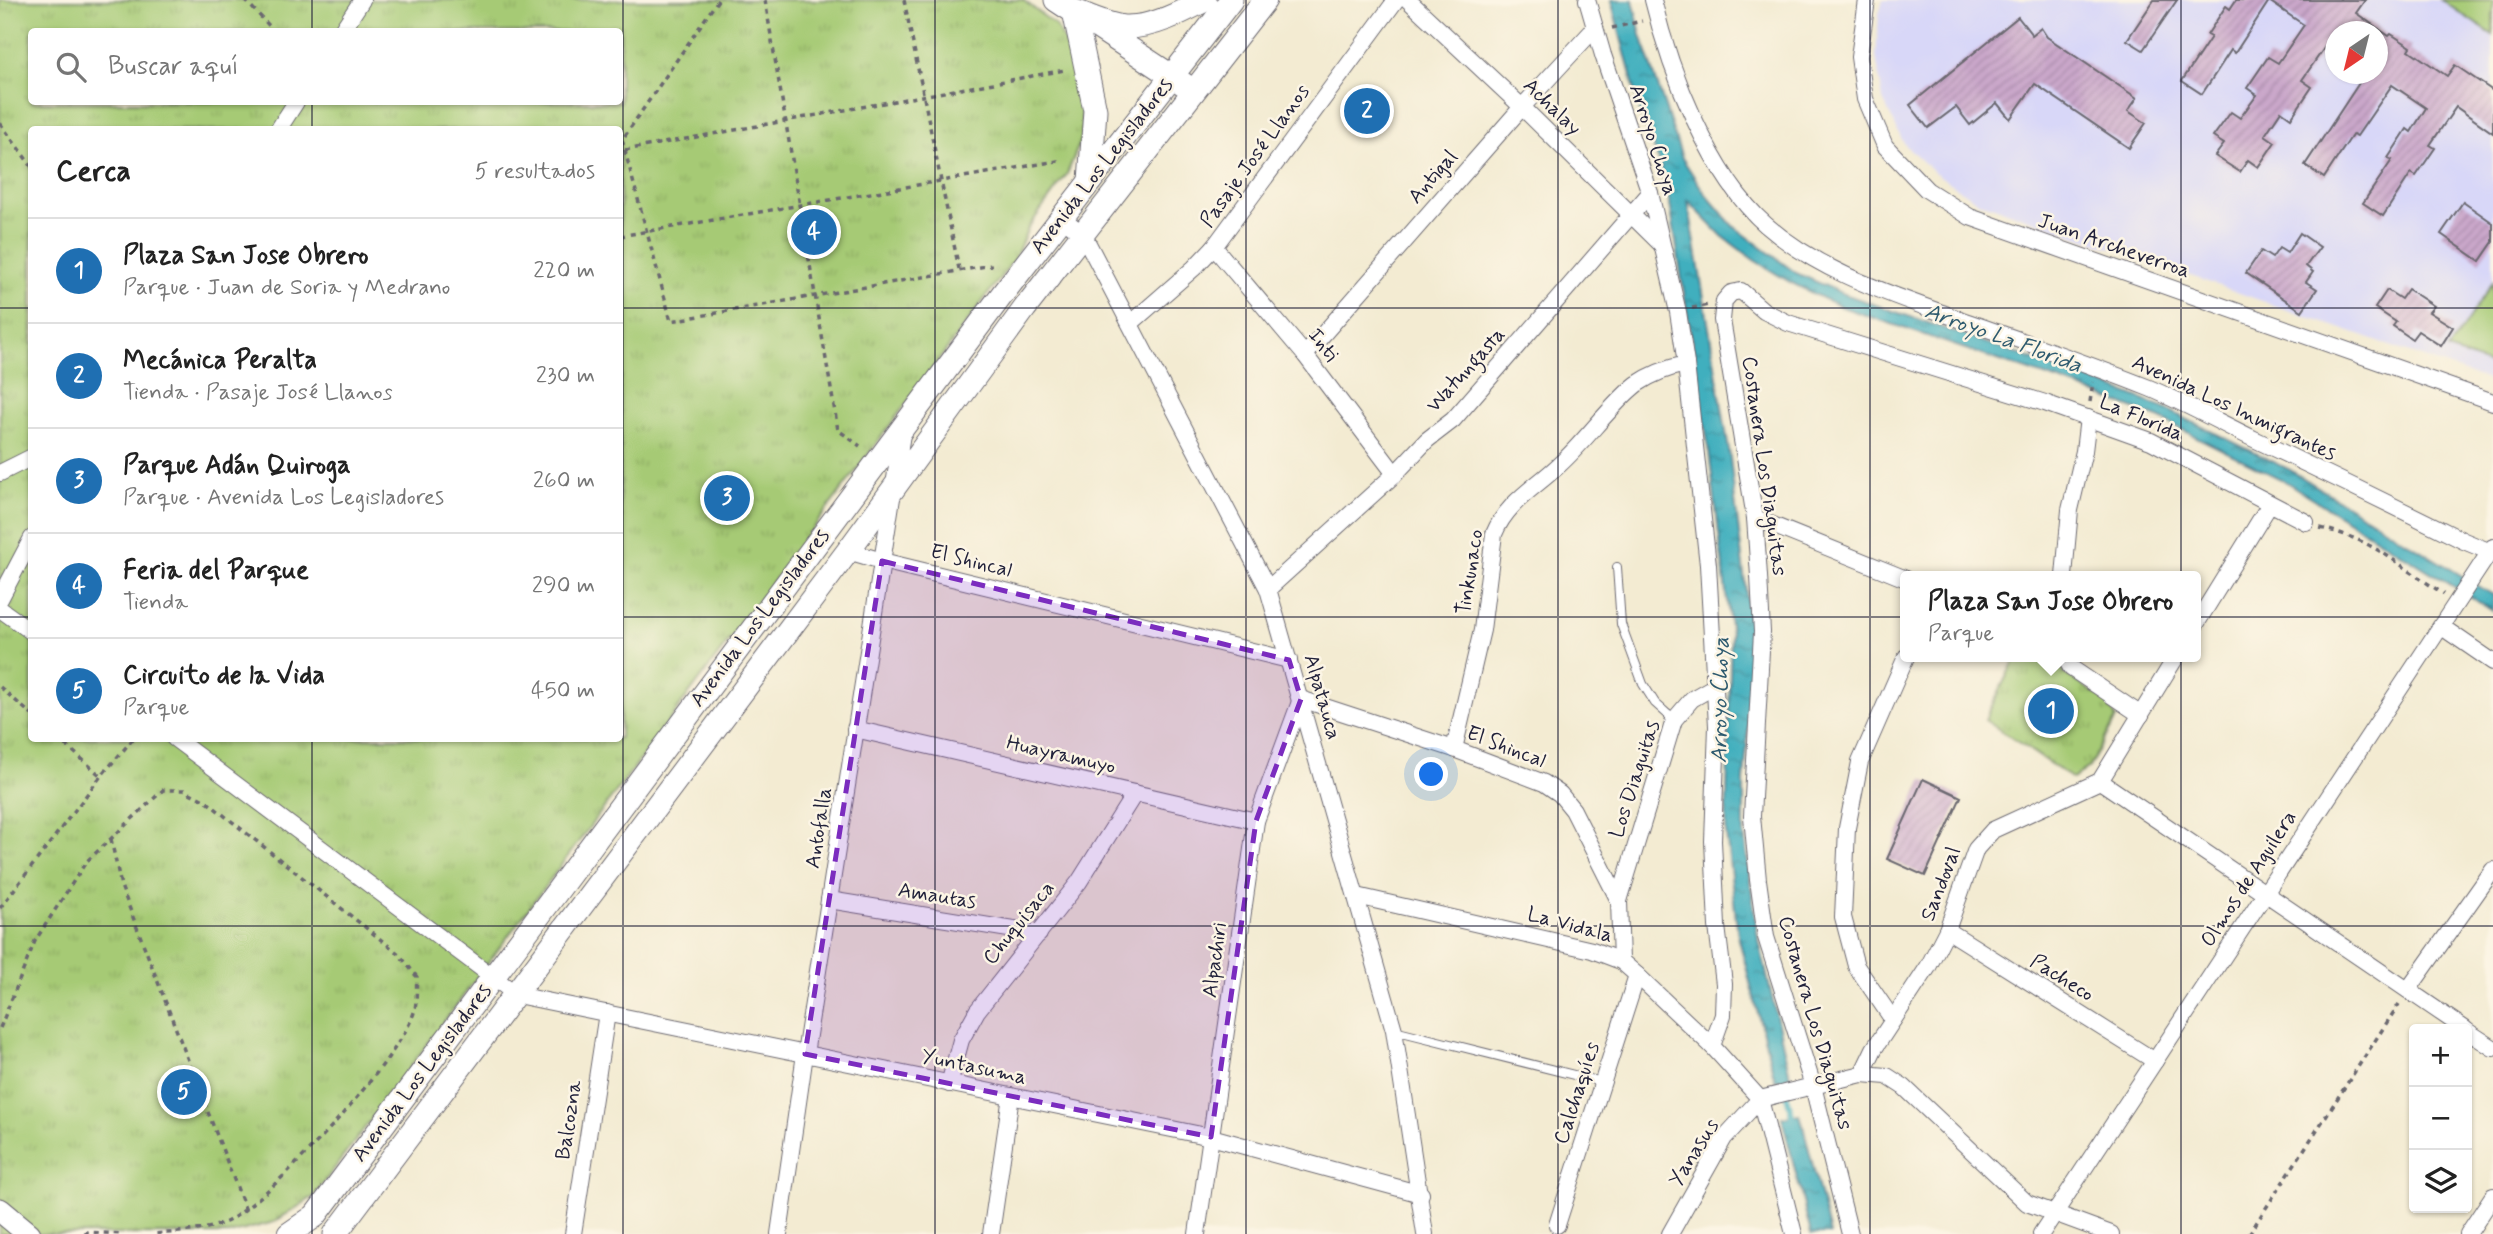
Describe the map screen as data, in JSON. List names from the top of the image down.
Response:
{
  "streets": {
    "main road": ["Avenida Los Legisladores"],
    "street": [
      "Achalay",
      "Arroyo Choya",
      "Pasaje José Llanos",
      "Antigal",
      "Juan Archeverroa",
      "Inti",
      "Watungasta",
      "Avenida Los Inmigrantes",
      "La Florida",
      "Costanera Los Diaguitas",
      "El Shincal",
      "Tinkunaco",
      "Alpatauca",
      "Huayramuyo",
      "Los Diaguitas",
      "Antofalla",
      "Olmos de Aguilera",
      "Sandoval",
      "Amautas",
      "Chuquisaca",
      "La Vidala",
      "Alpachiri",
      "Pacheco",
      "Yuntasuma",
      "Calchaquíes",
      "Balcozna",
      "Yanasus"
    ]
  },
  "crossings": [
    ["Achalay", "Arroyo Choya"],
    ["Achalay", "Antigal"],
    ["Achalay", "Watungasta"],
    ["Arroyo Choya", "Antigal"],
    ["Arroyo Choya", "Watungasta"],
    ["Arroyo Choya", "Tinkunaco"],
    ["Arroyo Choya", "Los Diaguitas"],
    ["Arroyo Choya", "La Vidala"],
    ["Pasaje José Llanos", "Inti"],
    ["Pasaje José Llanos", "Alpatauca"],
    ["Avenida Los Legisladores", "El Shincal"],
    ["Avenida Los Legisladores", "Alpatauca"],
    ["Avenida Los Legisladores", "Antofalla"],
    ["Avenida Los Legisladores", "Yuntasuma"],
    ["Antigal", "Inti"],
    ["Inti", "Watungasta"],
    ["Watungasta", "Alpatauca"],
    ["Avenida Los Inmigrantes", "Olmos de Aguilera"],
    ["La Florida", "Costanera Los Diaguitas"],
    ["El Shincal", "Tinkunaco"],
    ["El Shincal", "Alpatauca"],
    ["El Shincal", "Los Diaguitas"],
    ["El Shincal", "Antofalla"],
    ["El Shincal", "La Vidala"],
    ["El Shincal", "Alpachiri"],
    ["Alpatauca", "La Vidala"],
    ["Alpatauca", "Alpachiri"],
    ["Alpatauca", "Yuntasuma"],
    ["Huayramuyo", "Antofalla"],
    ["Huayramuyo", "Chuquisaca"],
    ["Huayramuyo", "Alpachiri"],
    ["Antofalla", "Amautas"],
    ["Antofalla", "Yuntasuma"],
    ["Olmos de Aguilera", "Pacheco"],
    ["Sandoval", "Pacheco"],
    ["Amautas", "Chuquisaca"],
    ["Chuquisaca", "Yuntasuma"],
    ["La Vidala", "Calchaquíes"],
    ["La Vidala", "Yanasus"],
    ["Alpachiri", "Yuntasuma"],
    ["Yuntasuma", "Balcozna"]
  ],
  "water": ["Arroyo La Florida", "Arroyo Choya"],
  "north": "bottom left",
  "page": {
    "search": "Buscar aquí",
    "pins": [
      "2",
      "4",
      "3",
      "1",
      "5"
    ],
    "heading": ["Cerca", "5 resultados"],
    "list": [
      {
        "mark": "1",
        "name": "Plaza San Jose Obrero",
        "note": "Parque · Juan de Soria y Medrano",
        "value": "220 m"
      },
      {
        "mark": "2",
        "name": "Mecánica Peralta",
        "note": "Tienda · Pasaje José Llanos",
        "value": "230 m"
      },
      {
        "mark": "3",
        "name": "Parque Adán Quiroga",
        "note": "Parque · Avenida Los Legisladores",
        "value": "260 m"
      },
      {
        "mark": "4",
        "name": "Feria del Parque",
        "note": "Tienda",
        "value": "290 m"
      },
      {
        "mark": "5",
        "name": "Circuito de la Vida",
        "note": "Parque",
        "value": "450 m"
      }
    ],
    "popup": ["Plaza San Jose Obrero", "Parque"],
    "map_buttons": ["+", "−"]
  }
}
